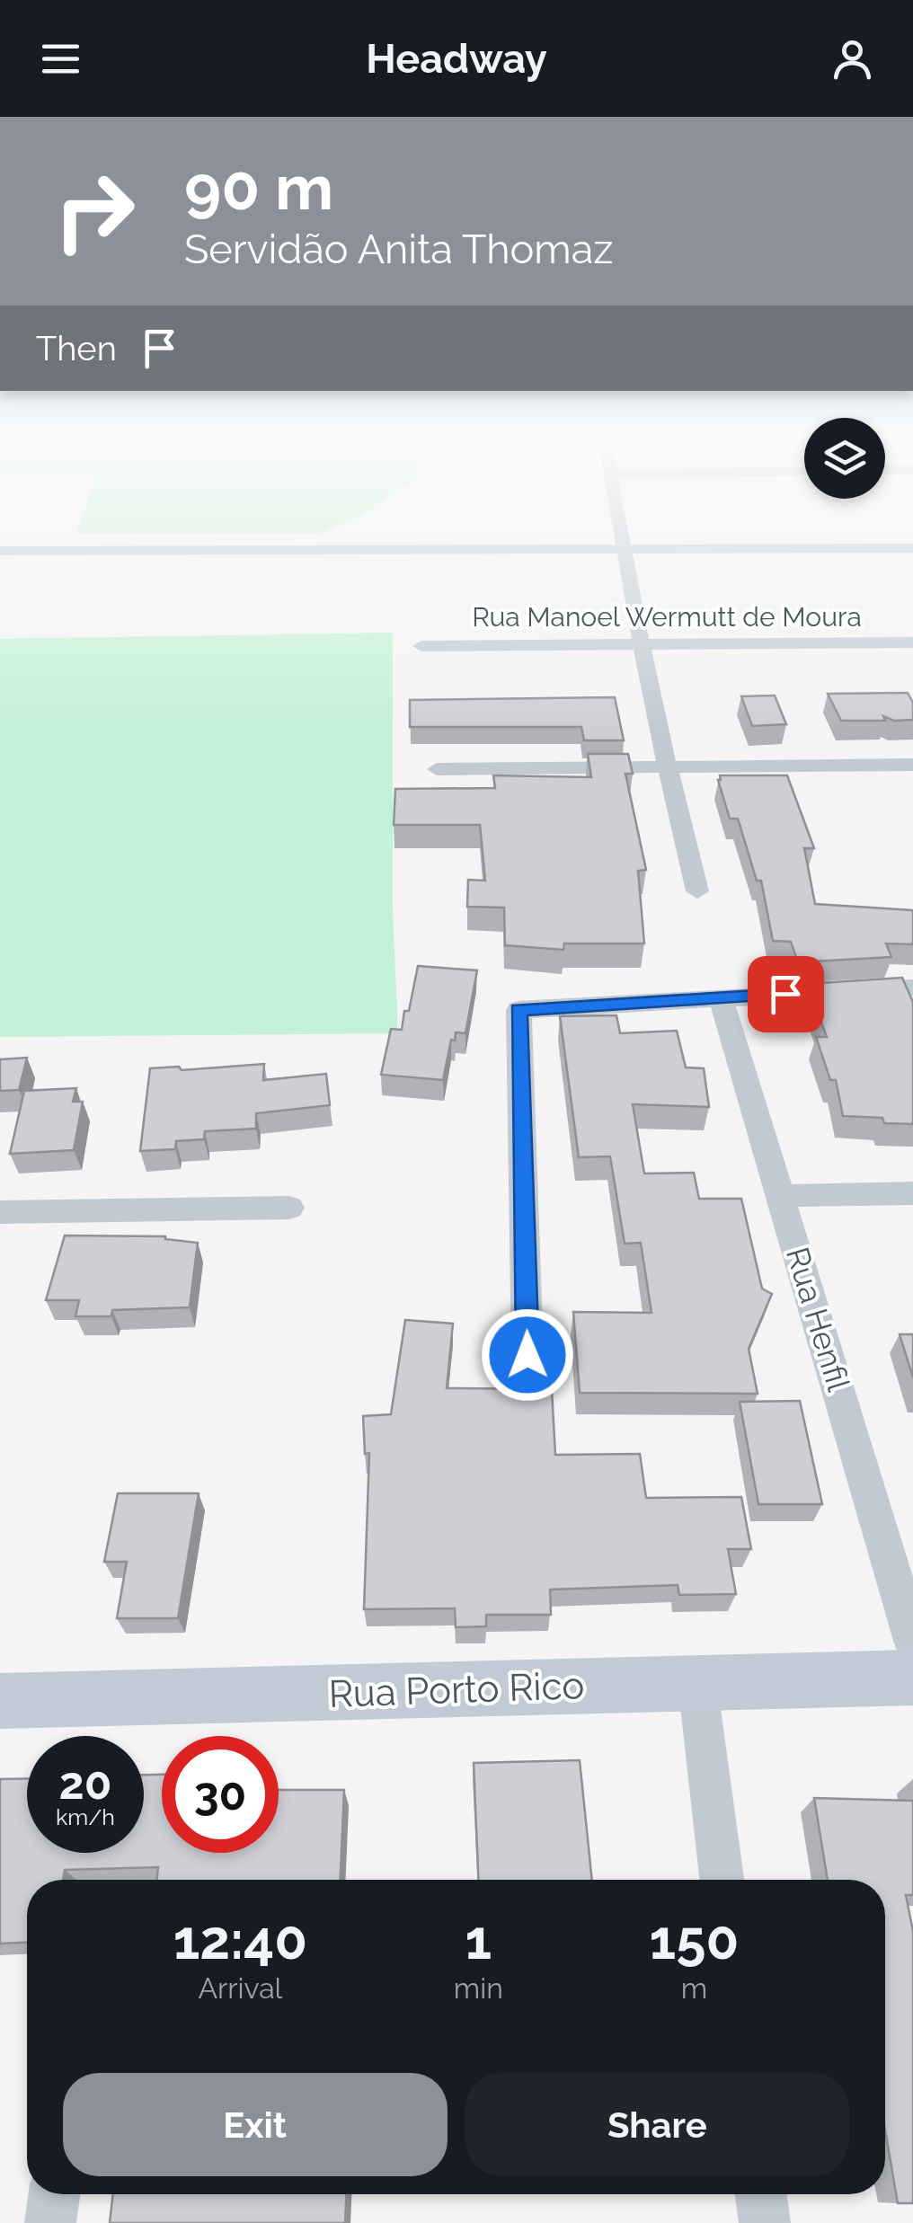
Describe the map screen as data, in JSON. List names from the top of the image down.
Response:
{
  "streets": {
    "main road": ["Rua Porto Rico"],
    "street": ["Rua Manoel Wermutt de Moura", "Rua Henfil"]
  },
  "page": {
    "header": "Headway",
    "turn": ["90 m", "Servidão Anita Thomaz"],
    "then": "Then",
    "speed": "20 km/h",
    "limit": "30",
    "eta": [
      "12:40",
      "Arrival",
      "1",
      "min",
      "150",
      "m"
    ],
    "buttons": ["Exit", "Share"]
  }
}
